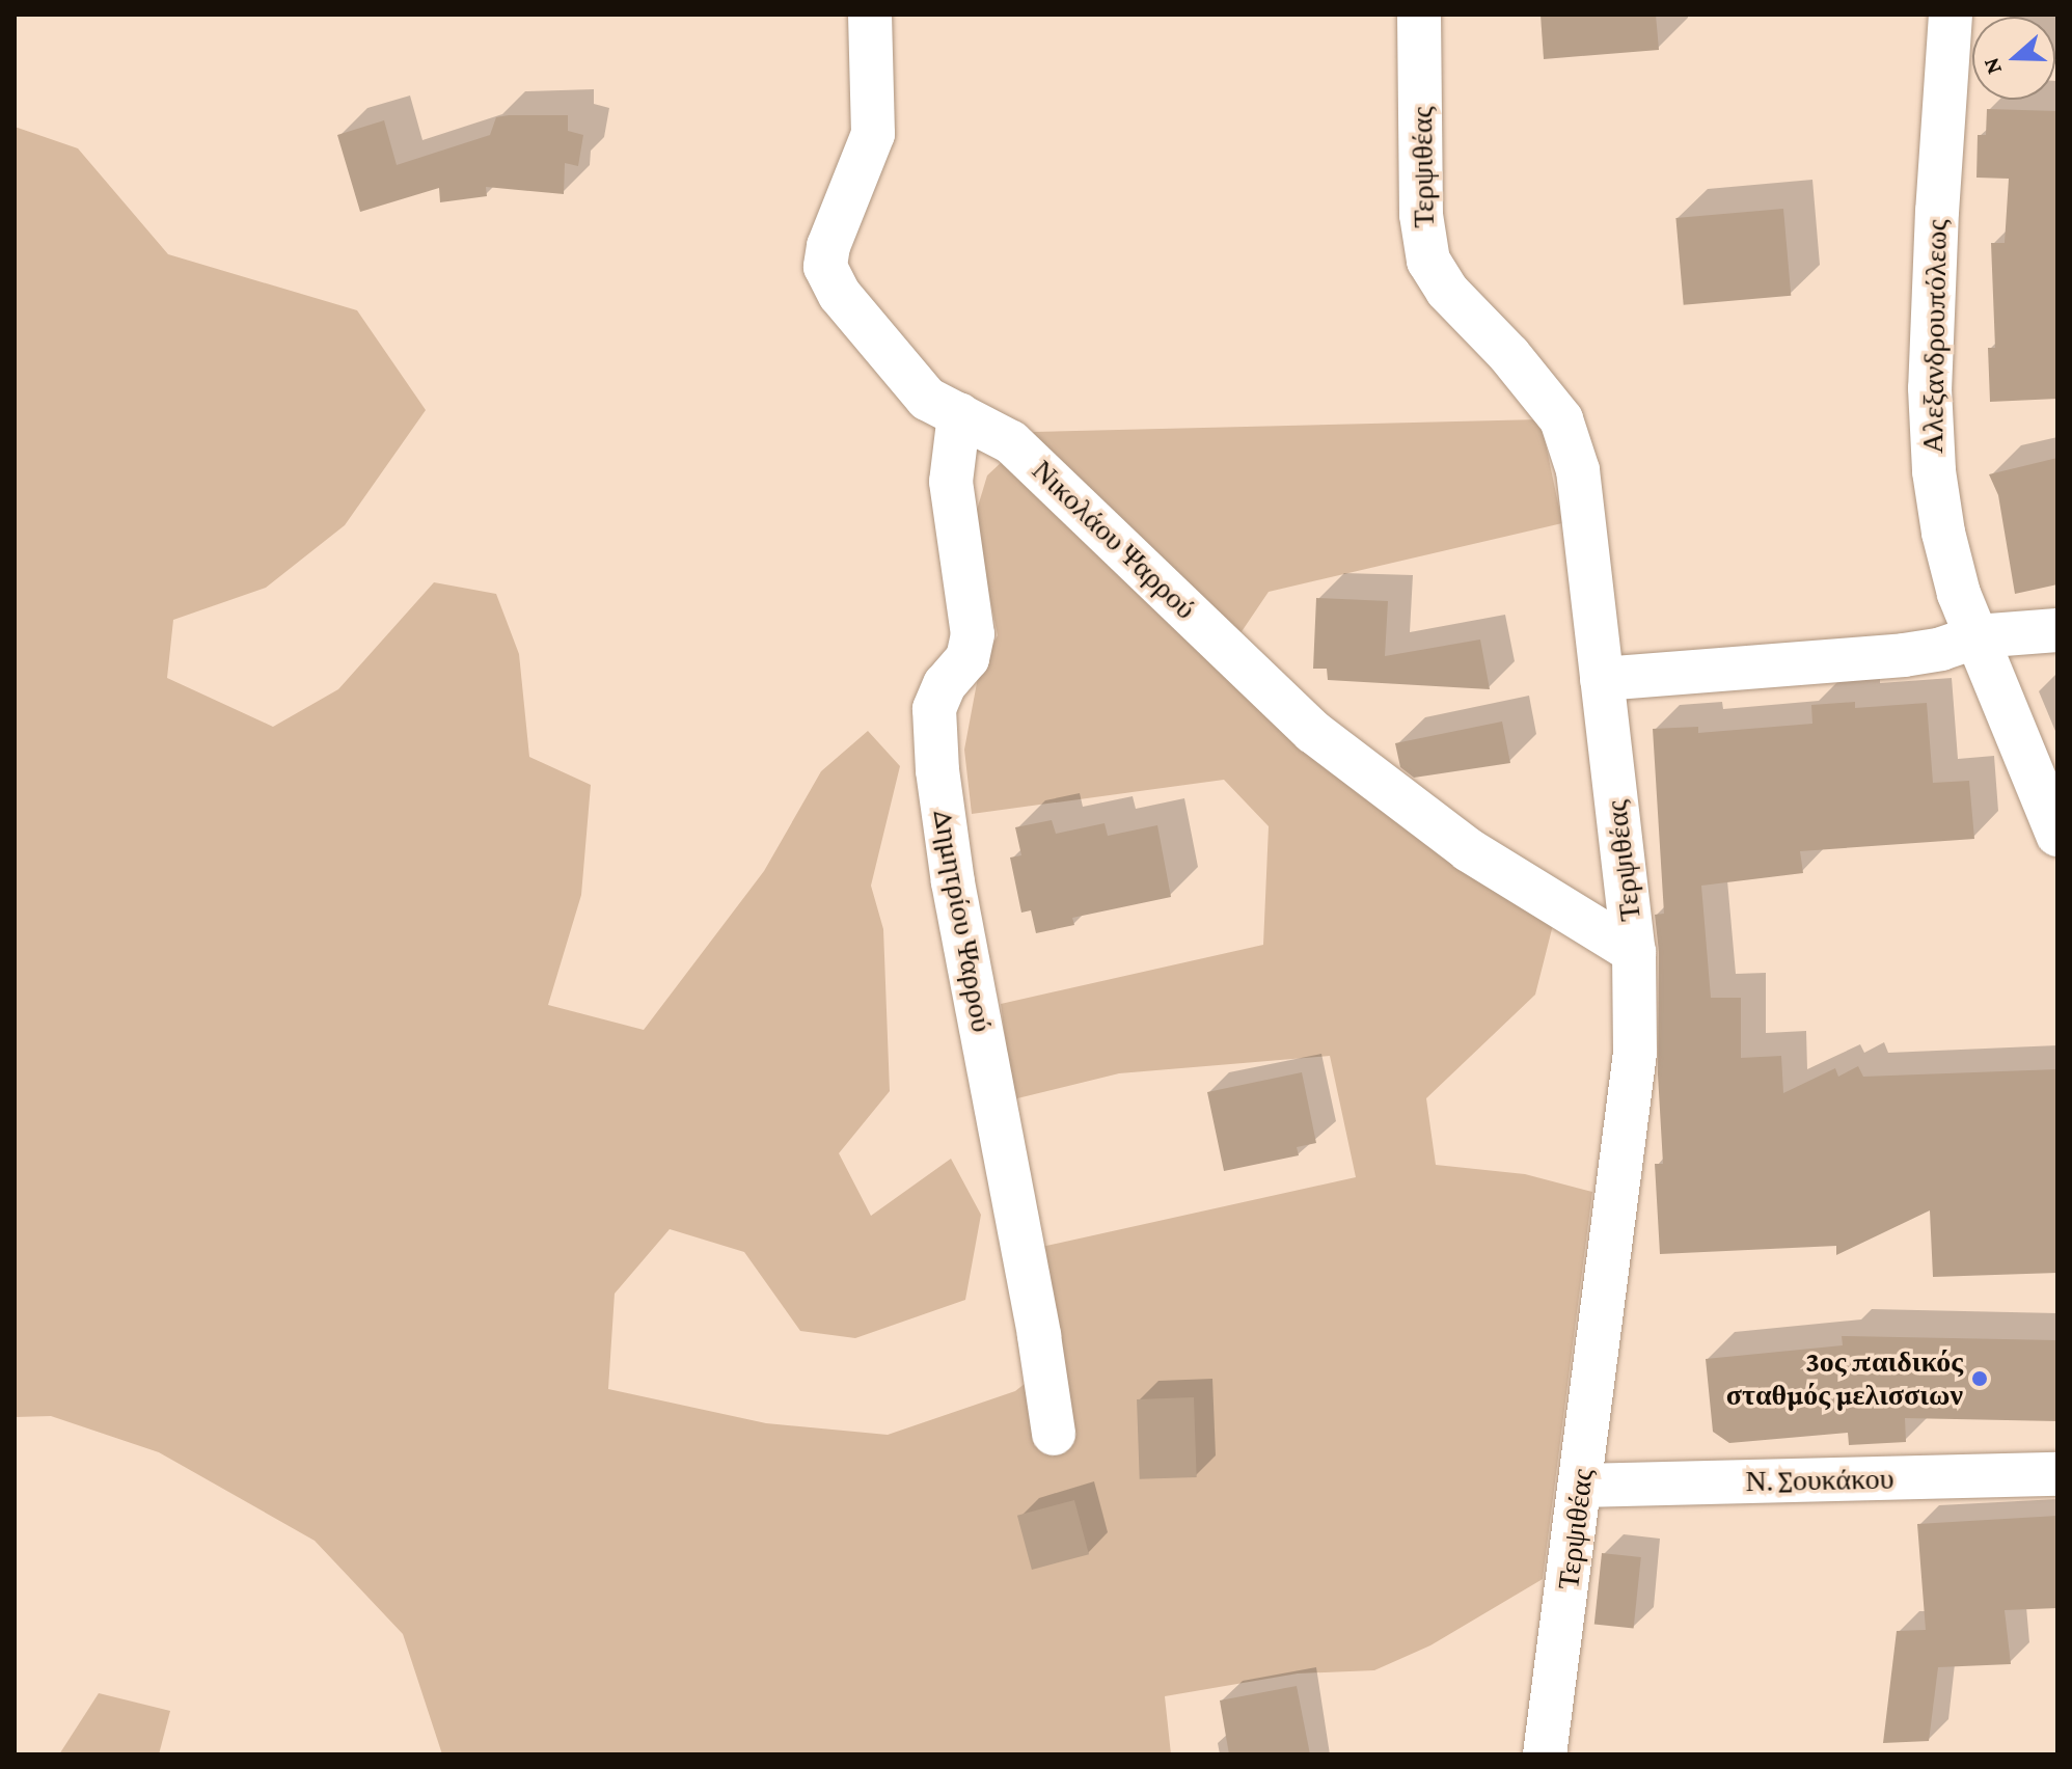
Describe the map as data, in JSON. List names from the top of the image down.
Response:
{
  "streets": {
    "street": [
      "Τερψιθέας",
      "Αλεξανδρουπόλεως",
      "Νικολάου Ψαρρού",
      "Δημητρίου Ψαρρού",
      "Ν. Σουκάκου"
    ]
  },
  "crossings": [
    ["Τερψιθέας", "Νικολάου Ψαρρού"],
    ["Τερψιθέας", "Ν. Σουκάκου"],
    ["Νικολάου Ψαρρού", "Δημητρίου Ψαρρού"]
  ],
  "places": ["3ος παιδικός σταθμός μελισσιων"],
  "north": "left"
}
